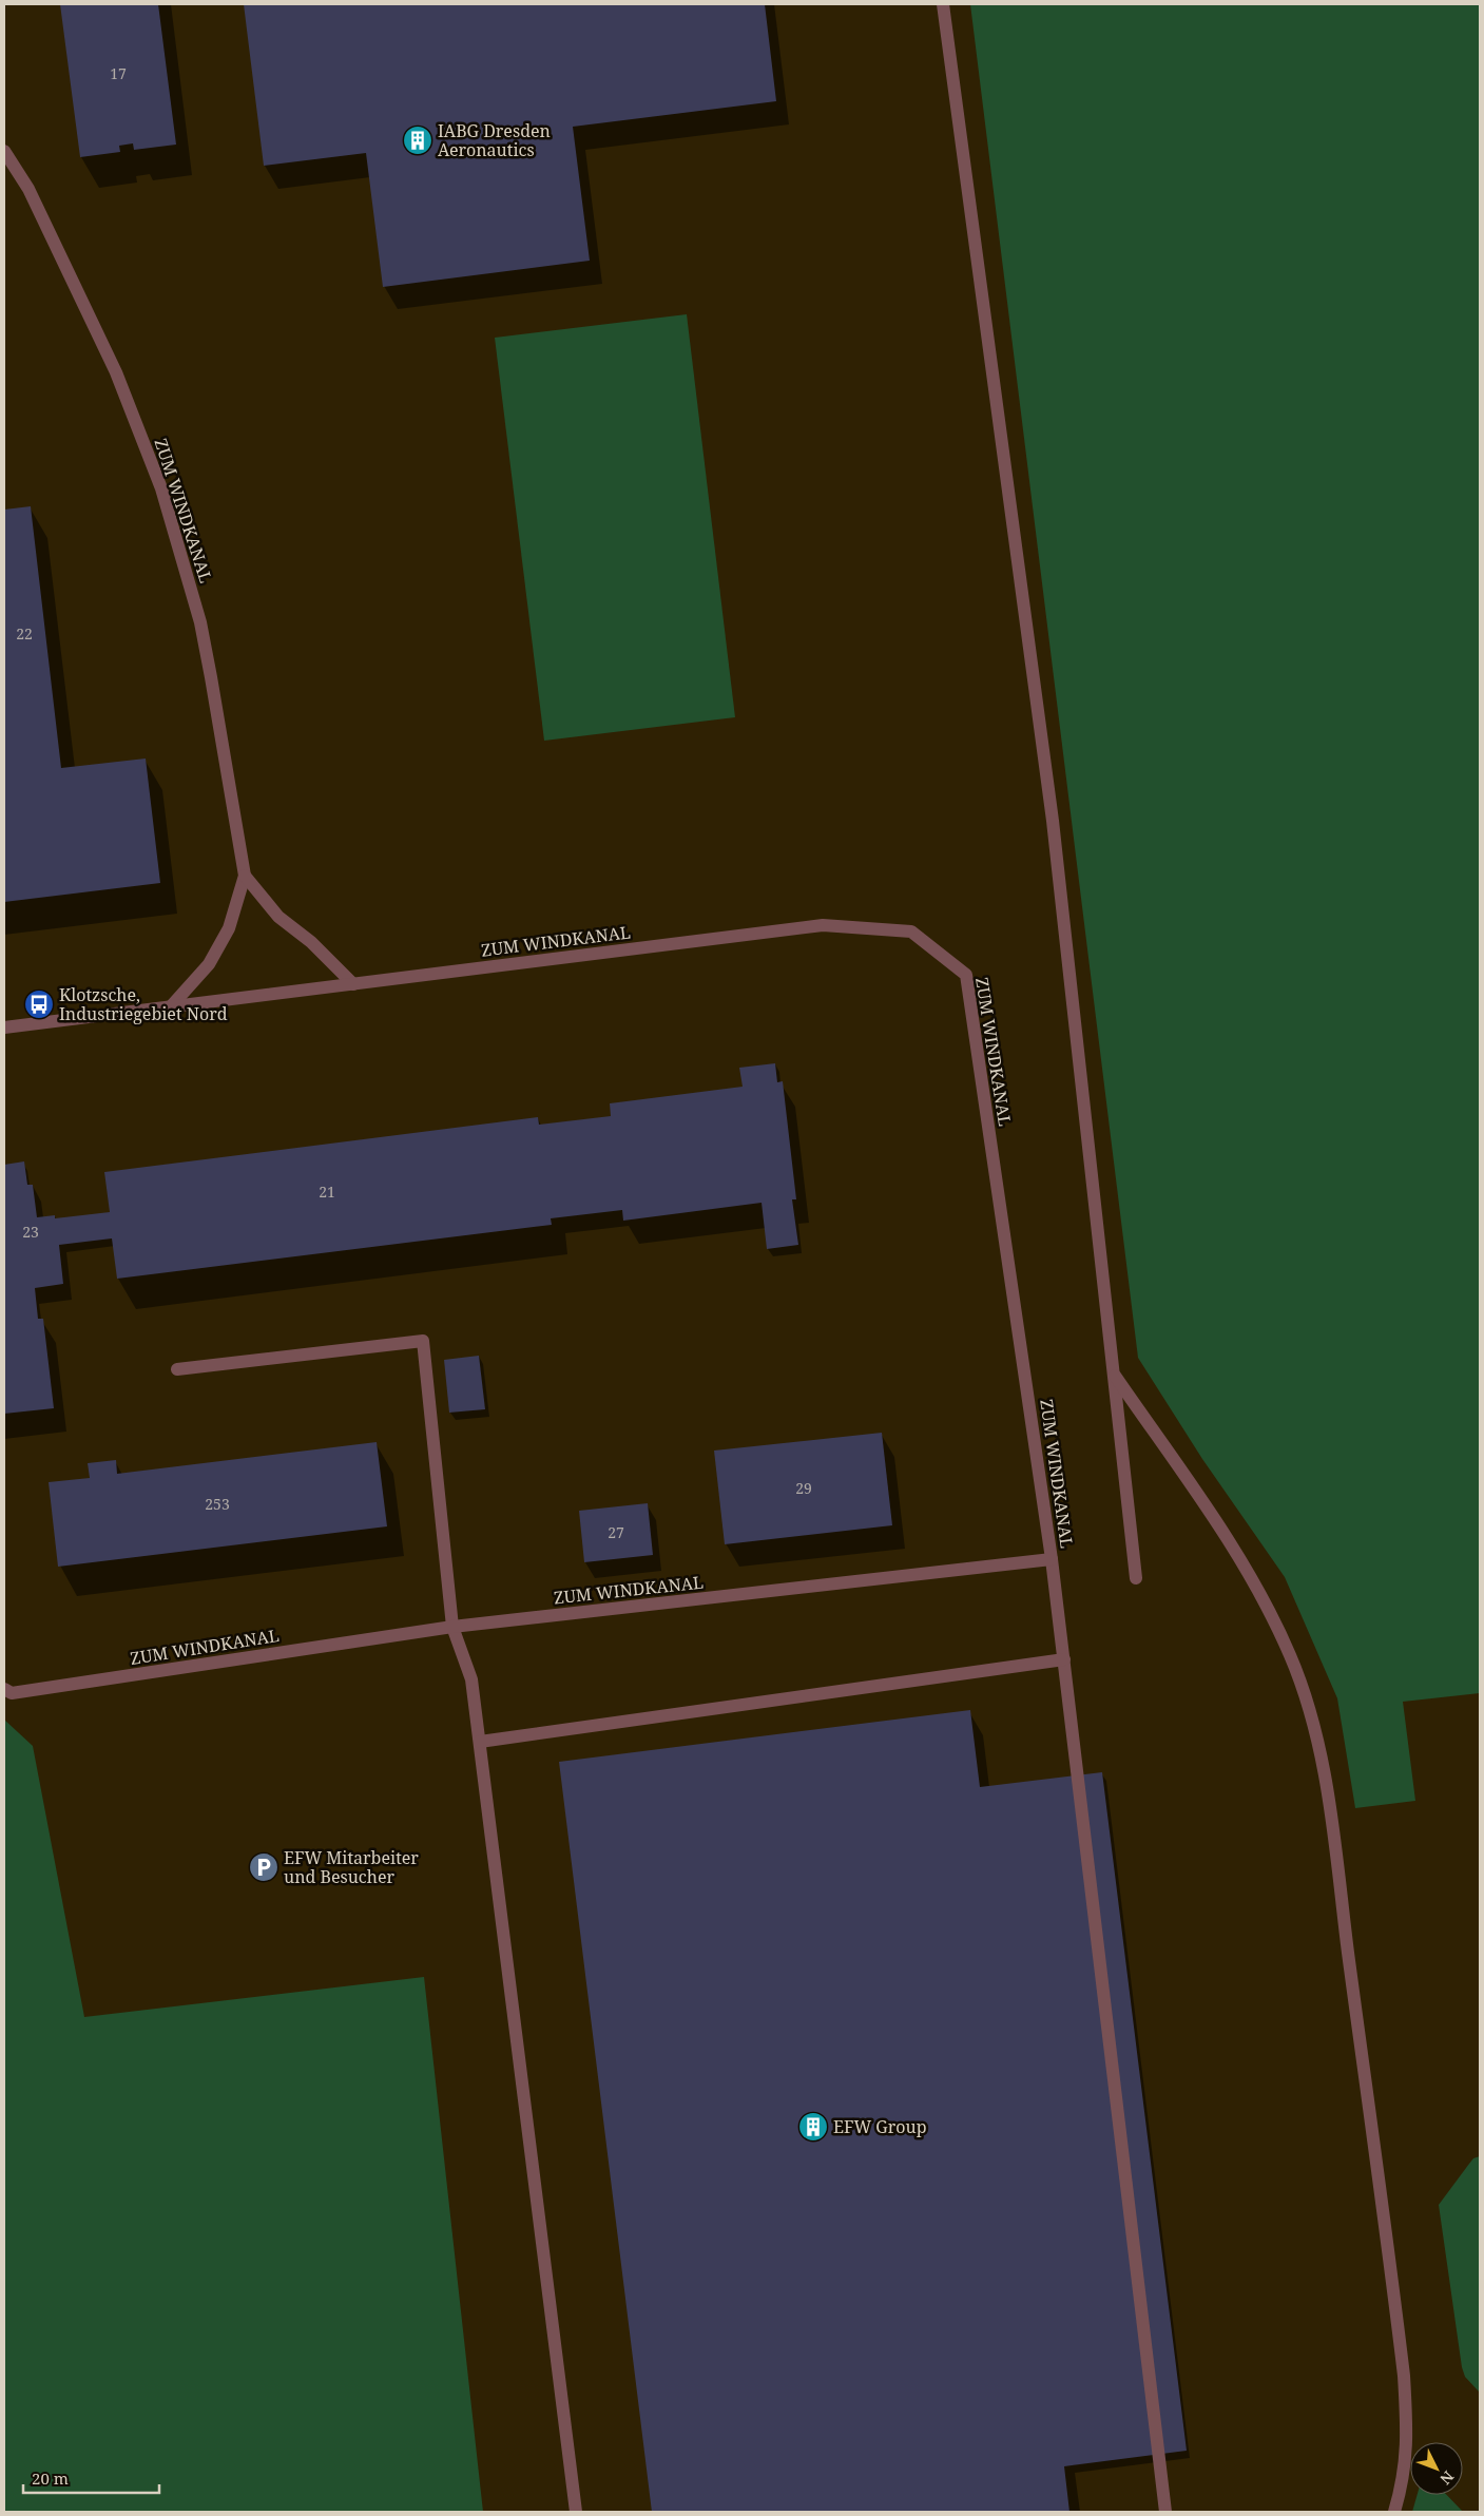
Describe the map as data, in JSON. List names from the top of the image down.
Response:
{
  "streets": {
    "street": ["ZUM WINDKANAL"]
  },
  "places": {
    "building": ["IABG Dresden Aeronautics", "EFW Group"],
    "bus stop": ["Klotzsche, Industriegebiet Nord"],
    "parking": ["EFW Mitarbeiter und Besucher"]
  },
  "house_numbers": [
    "17",
    "22",
    "21",
    "23",
    "29",
    "253",
    "27"
  ],
  "scale_bar": "20 m",
  "north": "bottom right"
}
